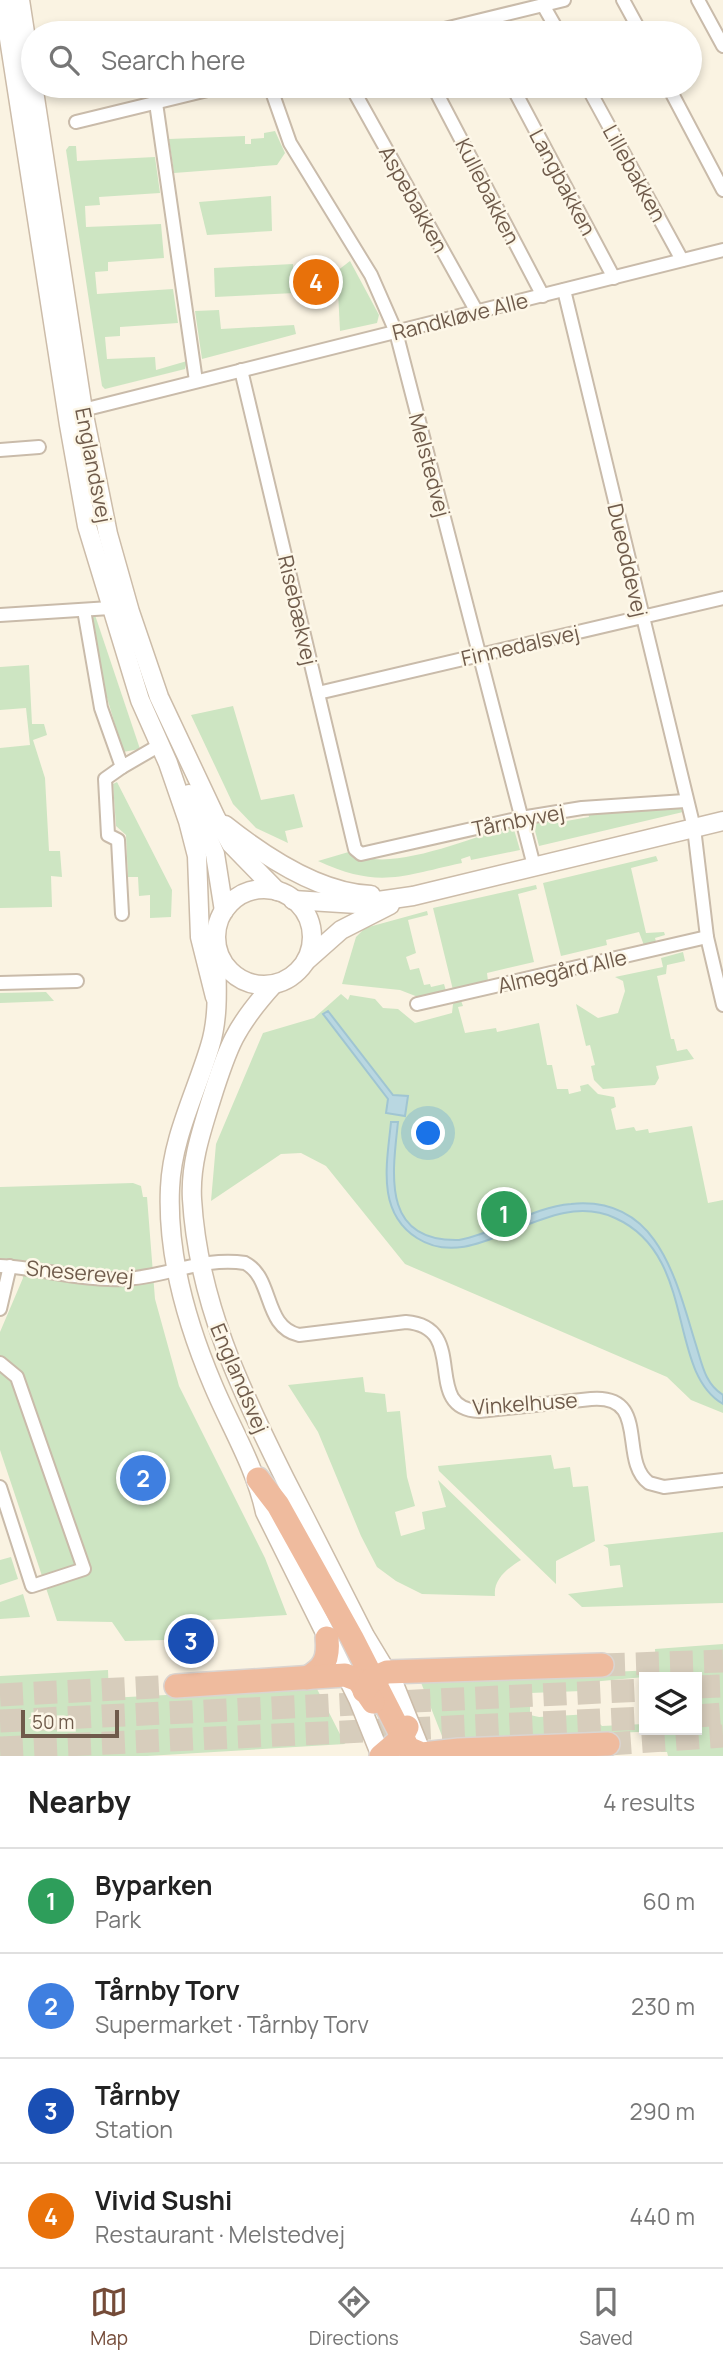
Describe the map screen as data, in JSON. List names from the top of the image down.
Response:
{
  "streets": {
    "street": [
      "Lillebakken",
      "Langbakken",
      "Kullebakken",
      "Aspebakken",
      "Randkløve Alle",
      "Englandsvej",
      "Melstedvej",
      "Dueoddevej",
      "Risebækvej",
      "Finnedalsvej",
      "Tårnbyvej",
      "Almegård Alle",
      "Sneserevej",
      "Vinkelhuse"
    ]
  },
  "crossings": [
    ["Lillebakken", "Randkløve Alle"],
    ["Langbakken", "Randkløve Alle"],
    ["Kullebakken", "Randkløve Alle"],
    ["Aspebakken", "Randkløve Alle"],
    ["Randkløve Alle", "Englandsvej"],
    ["Randkløve Alle", "Melstedvej"],
    ["Randkløve Alle", "Dueoddevej"],
    ["Randkløve Alle", "Risebækvej"],
    ["Englandsvej", "Sneserevej"],
    ["Englandsvej", "Vinkelhuse"],
    ["Melstedvej", "Finnedalsvej"],
    ["Melstedvej", "Tårnbyvej"],
    ["Dueoddevej", "Finnedalsvej"],
    ["Dueoddevej", "Tårnbyvej"],
    ["Risebækvej", "Finnedalsvej"],
    ["Risebækvej", "Tårnbyvej"],
    ["Sneserevej", "Vinkelhuse"]
  ],
  "scale_bar": "50 m",
  "page": {
    "search": "Search here",
    "pins": [
      "4",
      "1",
      "2",
      "3"
    ],
    "scale": "50 m",
    "heading": ["Nearby", "4 results"],
    "list": [
      {
        "mark": "1",
        "name": "Byparken",
        "note": "Park",
        "value": "60 m"
      },
      {
        "mark": "2",
        "name": "Tårnby Torv",
        "note": "Supermarket · Tårnby Torv",
        "value": "230 m"
      },
      {
        "mark": "3",
        "name": "Tårnby",
        "note": "Station",
        "value": "290 m"
      },
      {
        "mark": "4",
        "name": "Vivid Sushi",
        "note": "Restaurant · Melstedvej",
        "value": "440 m"
      }
    ],
    "nav": ["Map", "Directions", "Saved"]
  }
}
